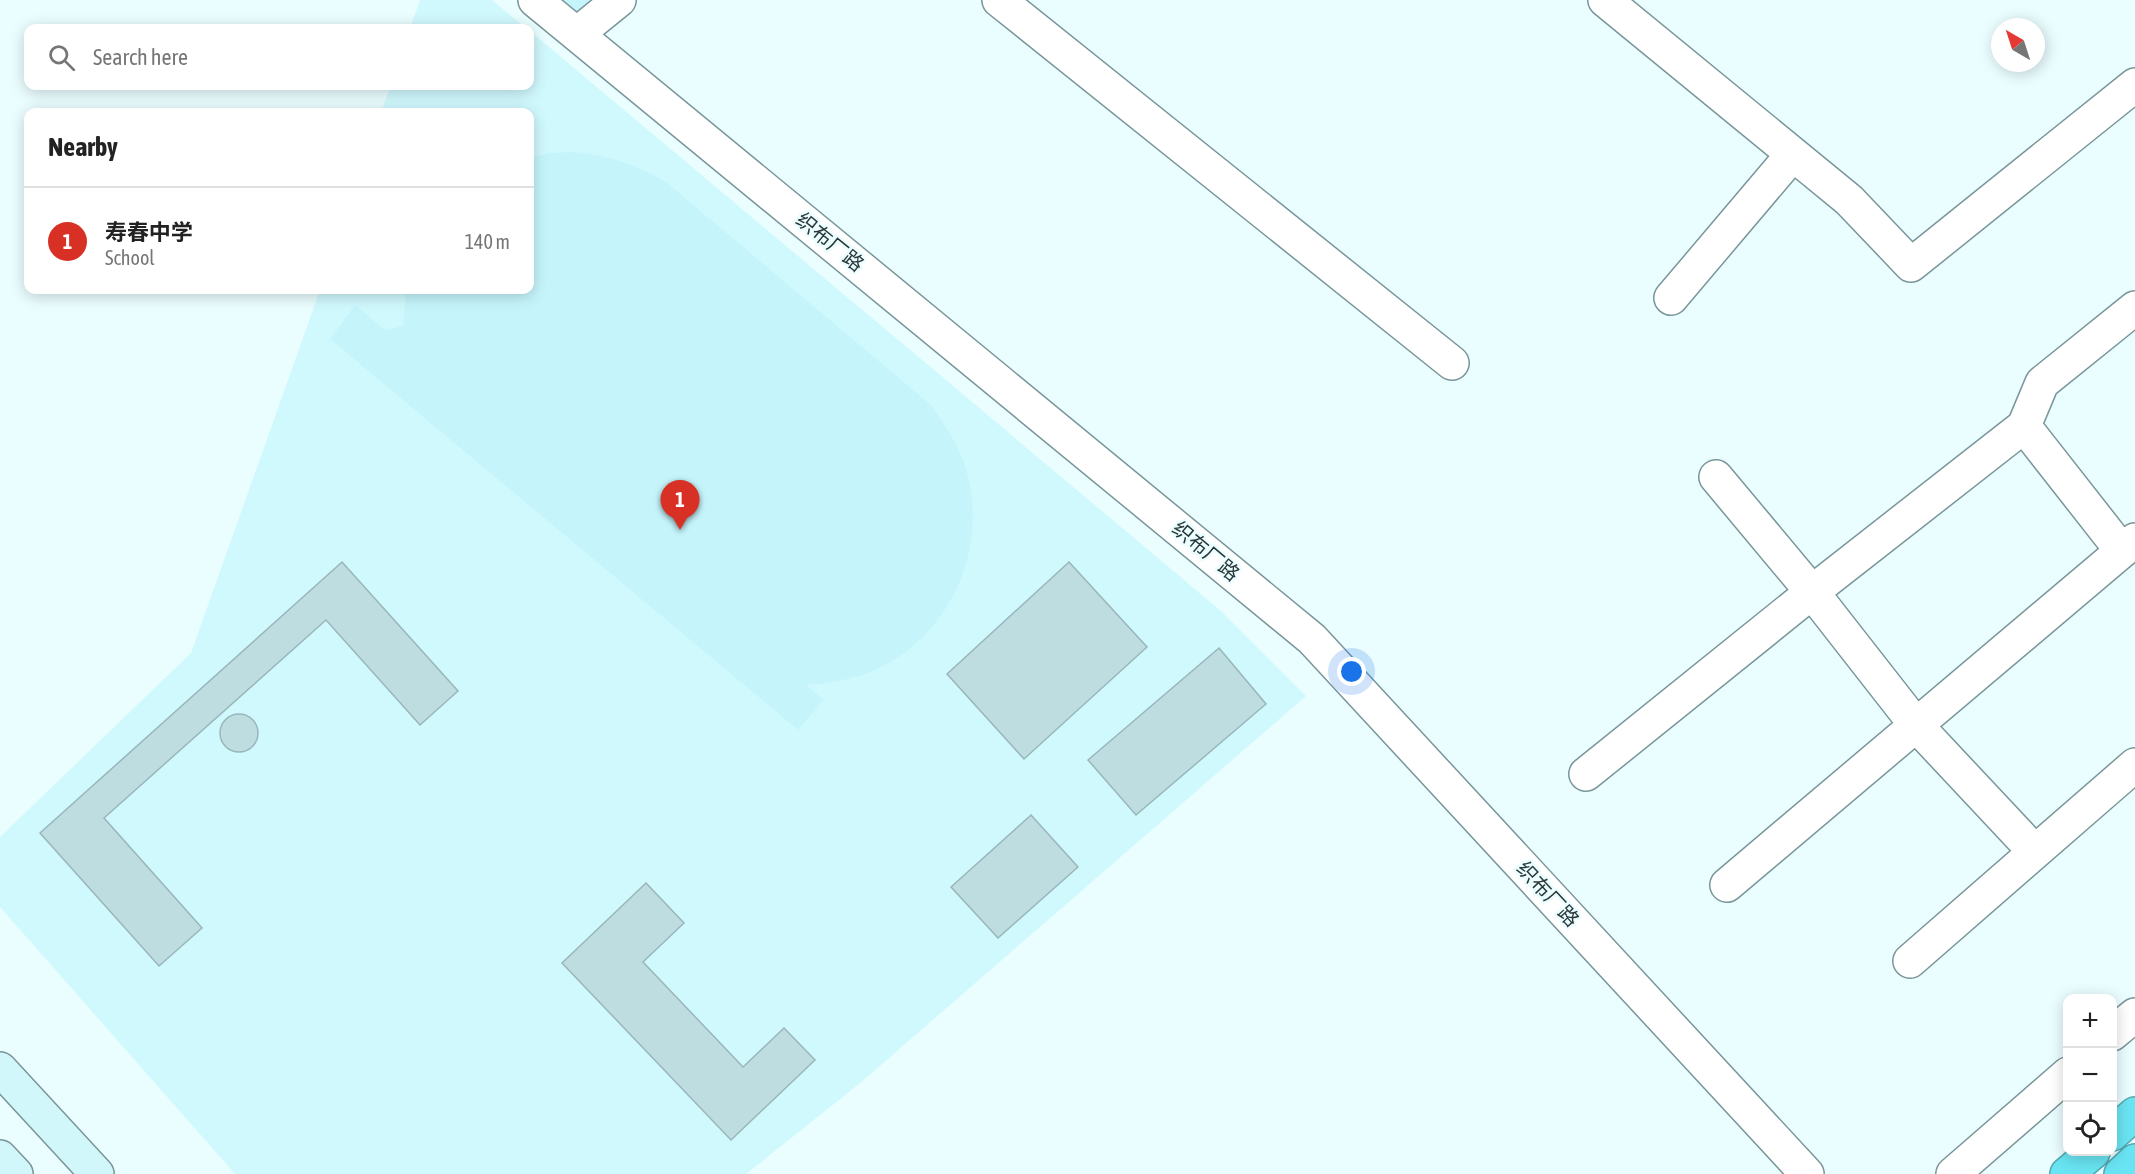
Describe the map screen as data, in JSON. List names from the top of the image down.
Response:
{
  "streets": {
    "street": ["织布厂路"]
  },
  "north": "top left",
  "page": {
    "search": "Search here",
    "heading": "Nearby",
    "list": [
      {
        "mark": "1",
        "name": "寿春中学",
        "note": "School",
        "value": "140 m"
      }
    ],
    "pins": "1",
    "map_buttons": ["+", "−"]
  }
}
